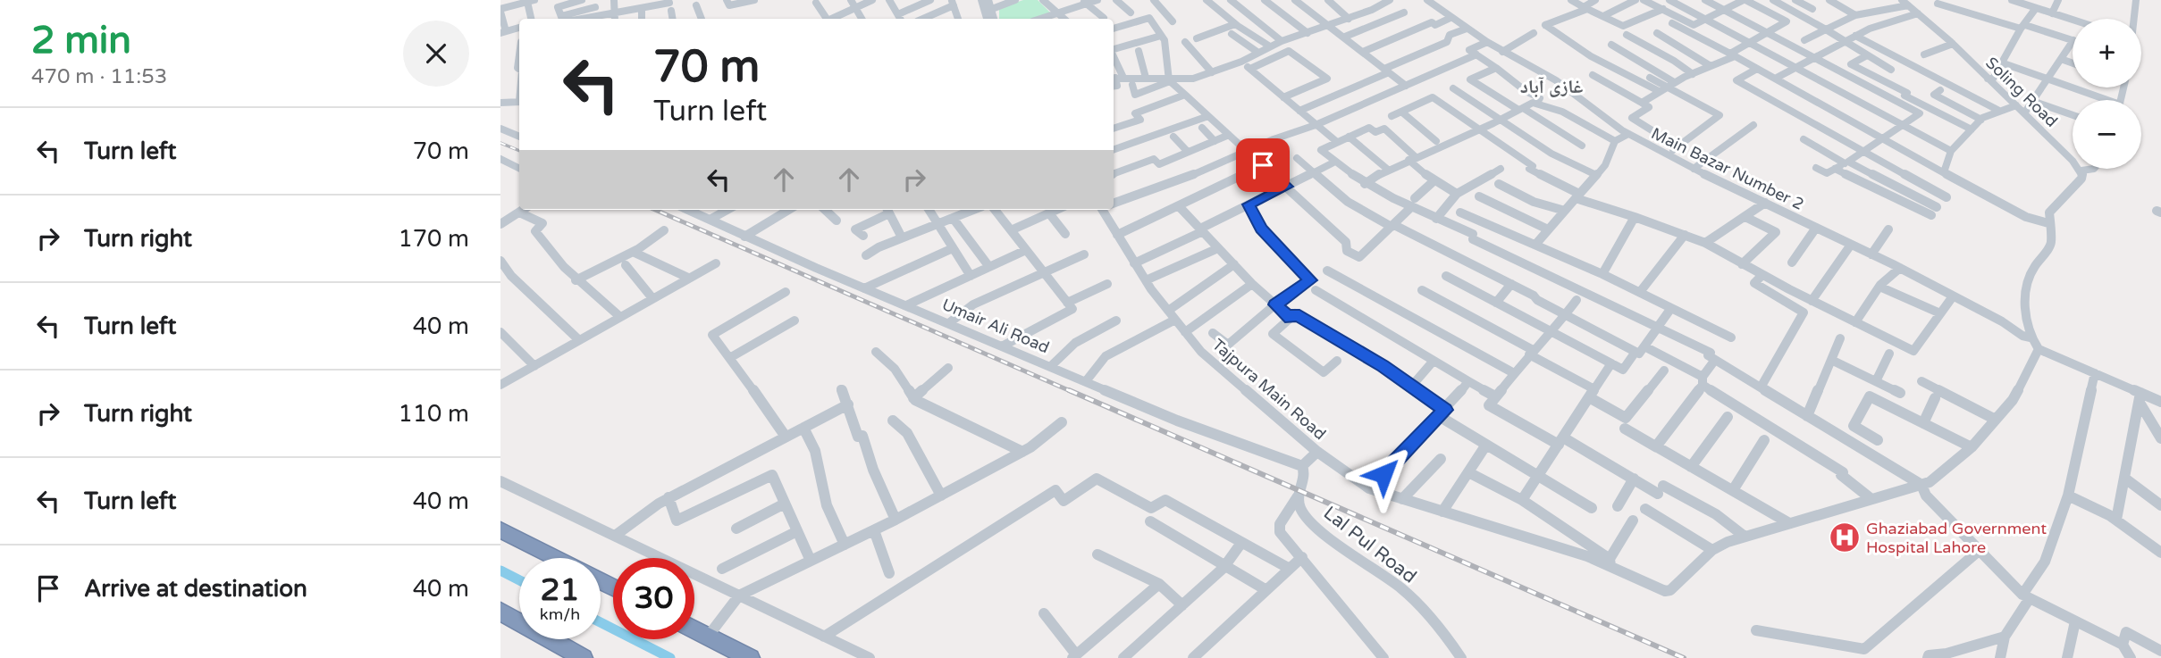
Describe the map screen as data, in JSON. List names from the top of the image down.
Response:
{
  "streets": {
    "street": [
      "Soling Road",
      "Main Bazar Number 2",
      "Umair Ali Road",
      "Tajpura Main Road",
      "Lal Pul Road"
    ]
  },
  "districts": ["غازى آباد"],
  "places": {
    "hospital": ["Ghaziabad Government Hospital Lahore"]
  },
  "page": {
    "heading": ["2 min", "470 m · 11:53"],
    "map_buttons": ["+", "−"],
    "turn": ["70 m", "Turn left"],
    "list": [
      {
        "name": "Turn left",
        "value": "70 m"
      },
      {
        "name": "Turn right",
        "value": "170 m"
      },
      {
        "name": "Turn left",
        "value": "40 m"
      },
      {
        "name": "Turn right",
        "value": "110 m"
      },
      {
        "name": "Turn left",
        "value": "40 m"
      },
      {
        "name": "Arrive at destination",
        "value": "40 m"
      }
    ],
    "speed": "21 km/h",
    "limit": "30"
  }
}
